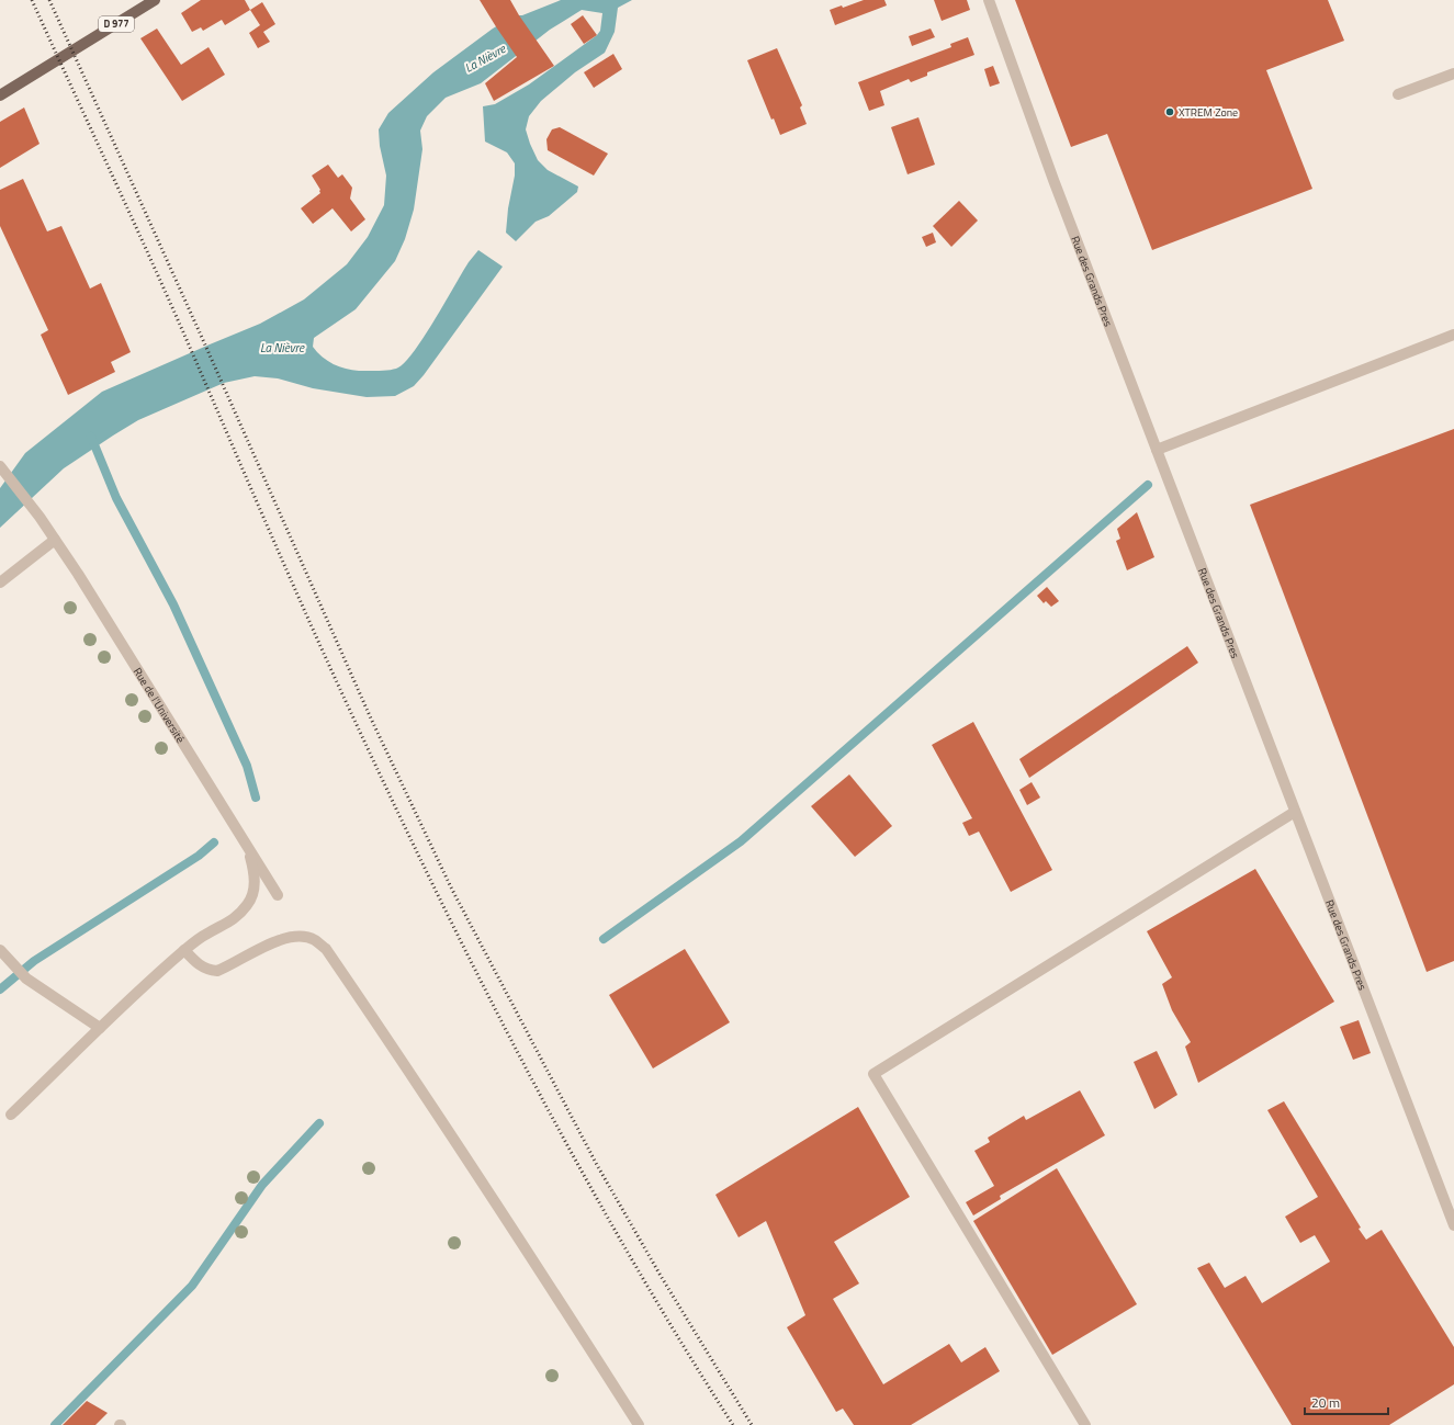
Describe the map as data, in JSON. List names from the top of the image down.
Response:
{
  "streets": {
    "main road": ["D 977"],
    "street": ["Rue des Grands Pres", "Rue de l'Université"]
  },
  "water": ["La Nièvre"],
  "places": ["XTREM Zone"],
  "scale_bar": "20 m"
}
